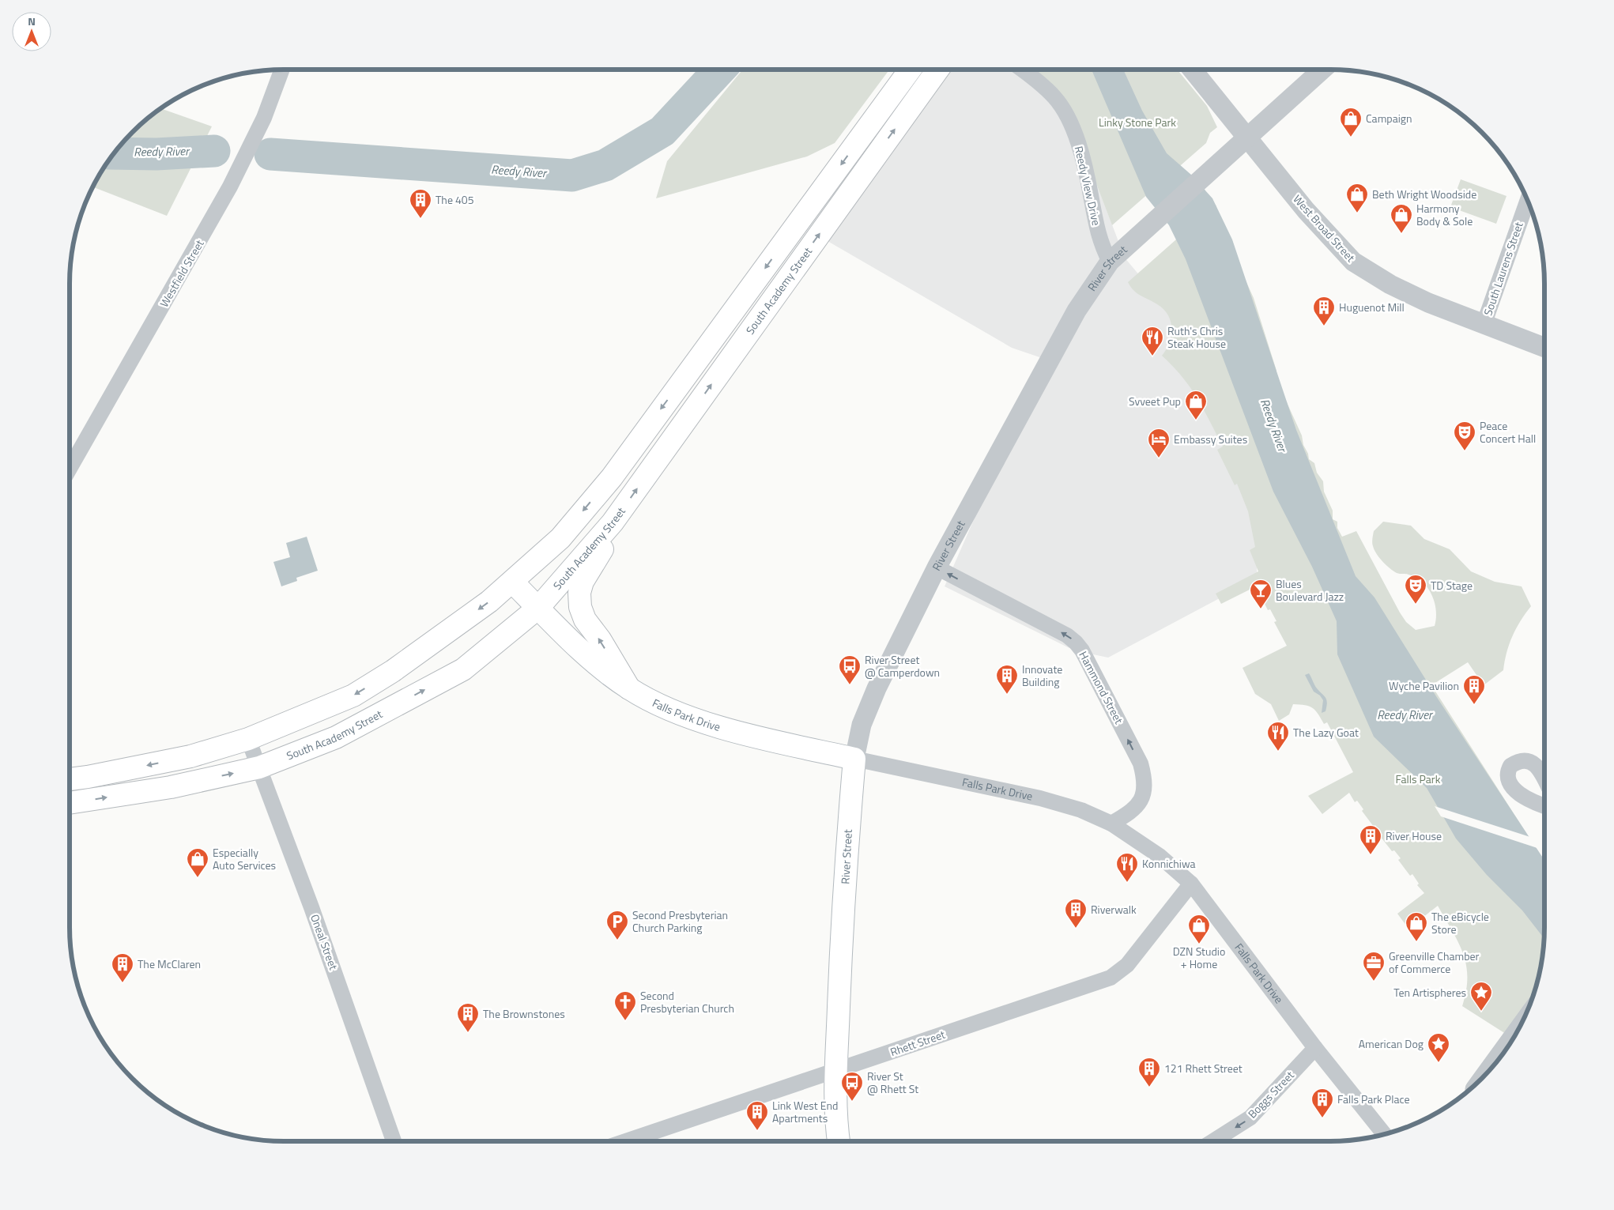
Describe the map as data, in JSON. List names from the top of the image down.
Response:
{
  "streets": {
    "main road": ["River Street", "South Academy Street", "Falls Park Drive"],
    "street": [
      "Reedy View Drive",
      "West Broad Street",
      "South Laurens Street",
      "Westfield Street",
      "Hammond Street",
      "Oneal Street",
      "Rhett Street",
      "Boggs Street"
    ]
  },
  "crossings": [
    ["Reedy View Drive", "River Street"],
    ["West Broad Street", "River Street"],
    ["West Broad Street", "South Laurens Street"],
    ["River Street", "Hammond Street"],
    ["River Street", "Falls Park Drive"],
    ["River Street", "Rhett Street"],
    ["South Academy Street", "Falls Park Drive"],
    ["South Academy Street", "Oneal Street"],
    ["Hammond Street", "Falls Park Drive"],
    ["Falls Park Drive", "Rhett Street"],
    ["Falls Park Drive", "Boggs Street"]
  ],
  "one_way": ["Hammond Street", "Boggs Street"],
  "water": ["Reedy River"],
  "parks": ["Linky Stone Park", "Falls Park"],
  "places": {
    "shop": [
      "Campaign",
      "Beth Wright Woodside",
      "Harmony Body & Sole",
      "Svveet Pup",
      "Especially Auto Services",
      "The eBicycle Store",
      "DZN Studio + Home"
    ],
    "building": [
      "The 405",
      "Huguenot Mill",
      "Innovate Building",
      "Wyche Pavilion",
      "River House",
      "Riverwalk",
      "The McClaren",
      "The Brownstones",
      "121 Rhett Street",
      "Falls Park Place",
      "Link West End Apartments"
    ],
    "restaurant": ["Ruth's Chris Steak House", "The Lazy Goat", "Konnichiwa"],
    "theatre": ["Peace Concert Hall", "TD Stage"],
    "hotel": ["Embassy Suites"],
    "bar": ["Blues Boulevard Jazz"],
    "bus stop": ["River Street @ Camperdown", "River St @ Rhett St"],
    "parking": ["Second Presbyterian Church Parking"],
    "office": ["Greenville Chamber of Commerce"],
    "place": ["Ten Artispheres", "American Dog"],
    "church": ["Second Presbyterian Church"]
  },
  "north": "top"
}
